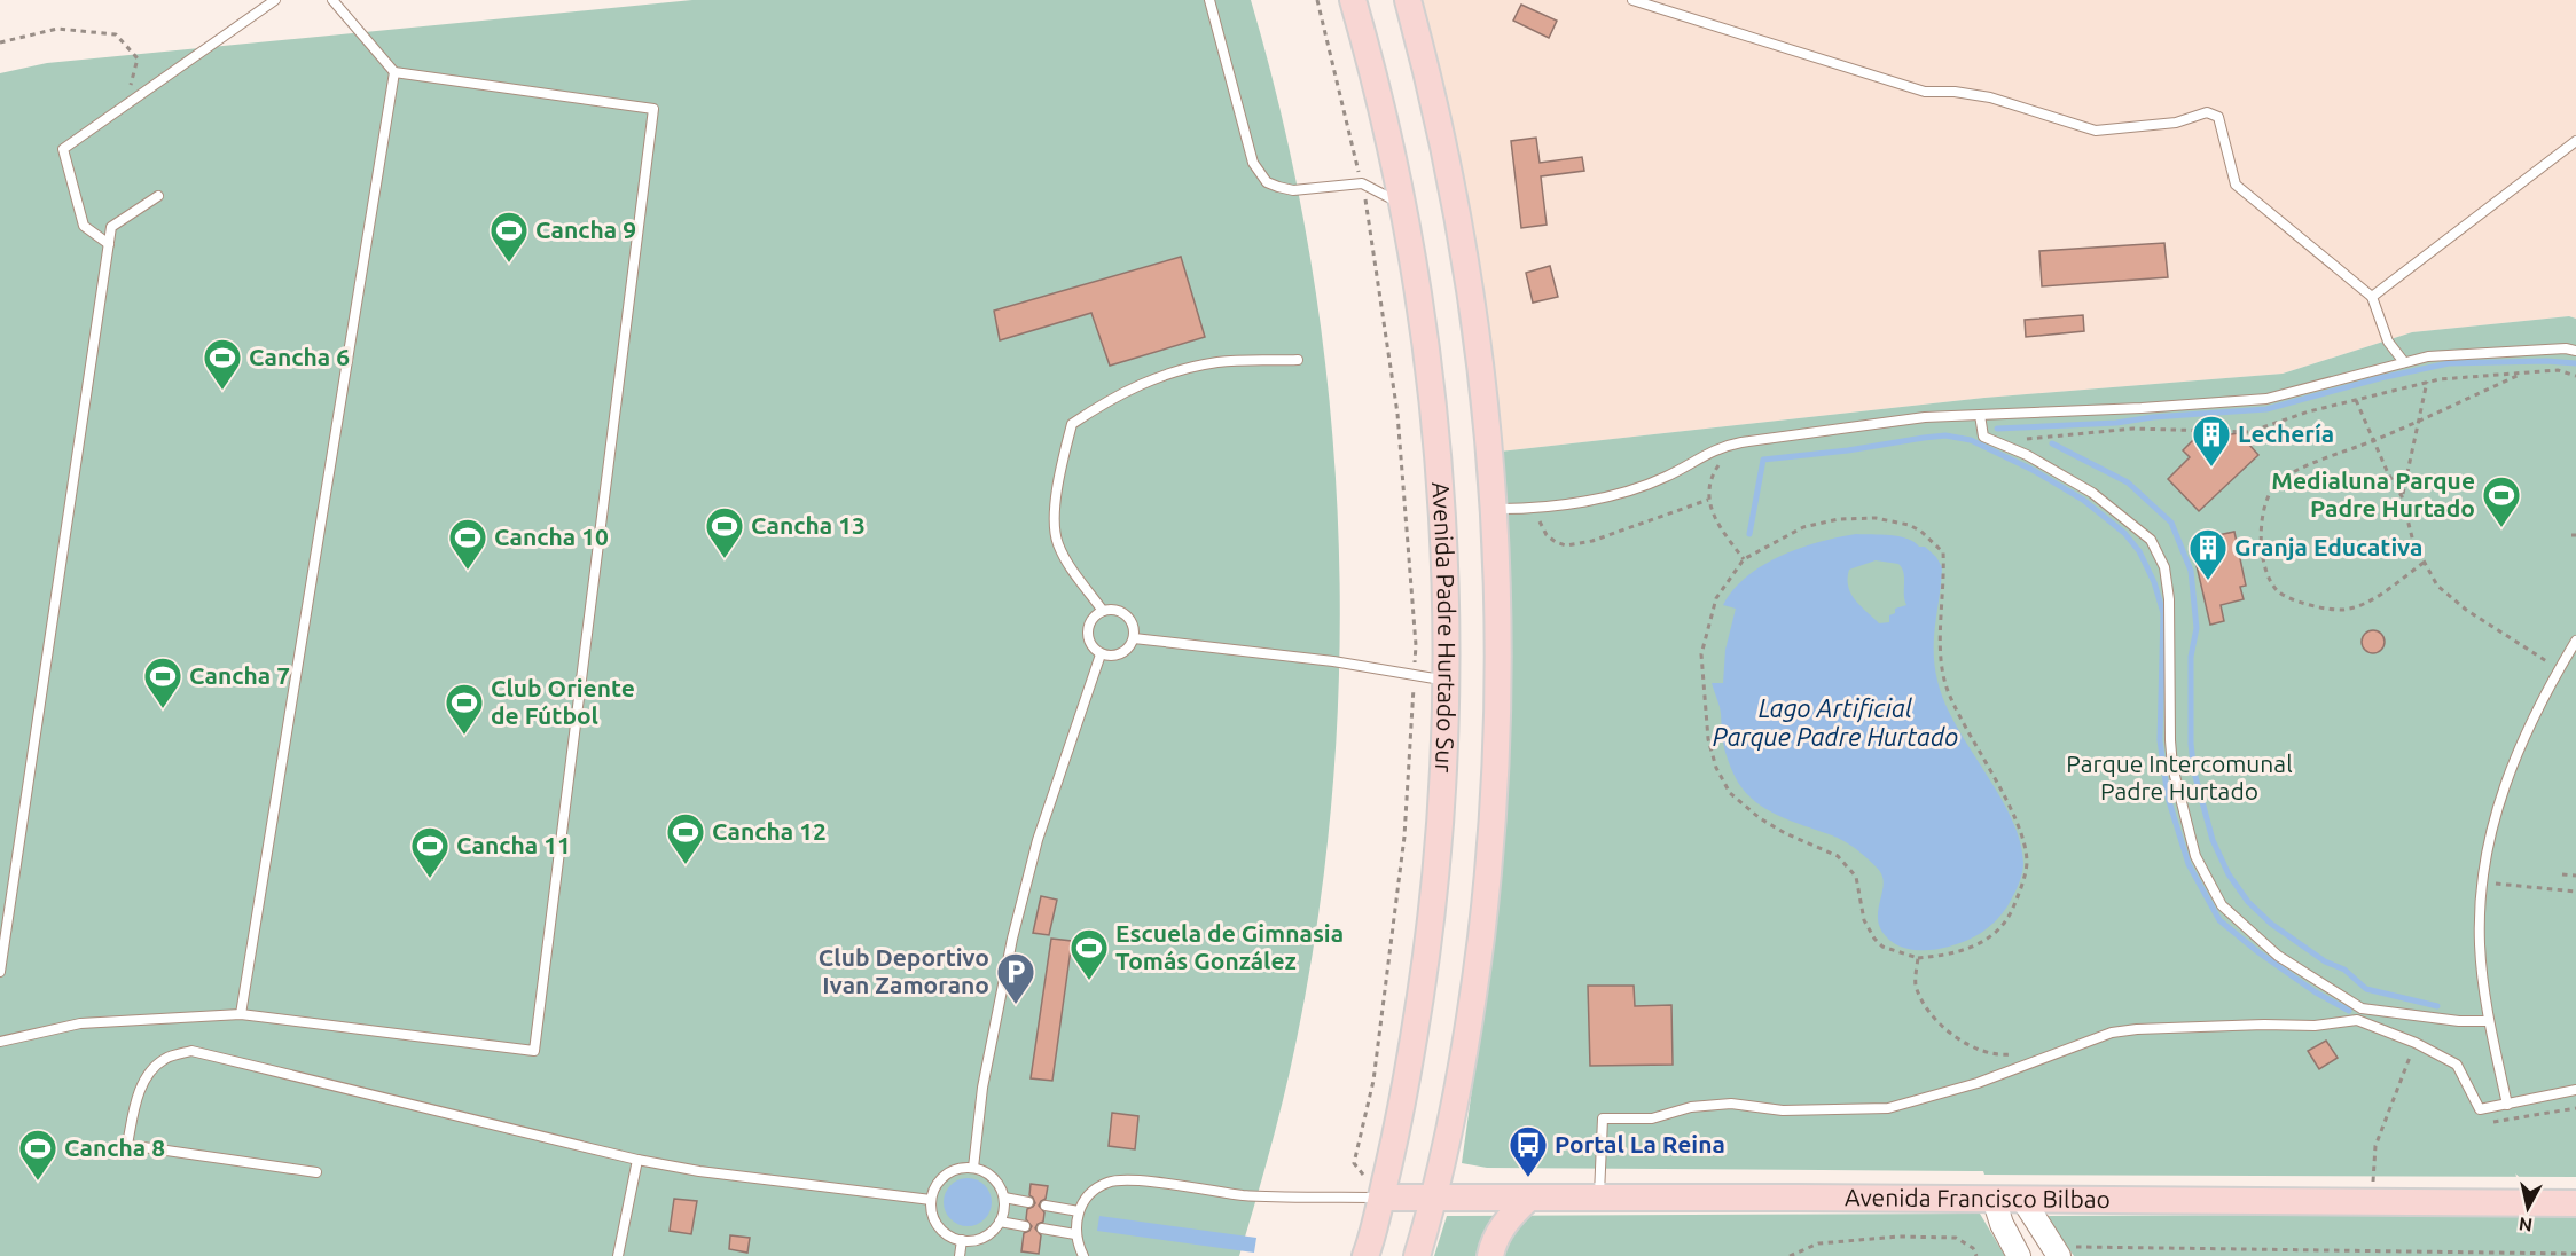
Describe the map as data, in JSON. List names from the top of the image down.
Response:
{
  "streets": {
    "main road": ["Avenida Padre Hurtado Sur", "Avenida Francisco Bilbao"]
  },
  "crossings": [
    ["Avenida Padre Hurtado Sur", "Avenida Francisco Bilbao"]
  ],
  "water": ["Lago Artificial Parque Padre Hurtado"],
  "parks": ["Parque Intercomunal Padre Hurtado"],
  "places": {
    "sports": [
      "Cancha 9",
      "Cancha 6",
      "Medialuna Parque Padre Hurtado",
      "Cancha 13",
      "Cancha 10",
      "Cancha 7",
      "Club Oriente de Fútbol",
      "Cancha 12",
      "Cancha 11",
      "Escuela de Gimnasia Tomás González",
      "Cancha 8"
    ],
    "building": ["Lechería", "Granja Educativa"],
    "parking": ["Club Deportivo Ivan Zamorano"],
    "bus stop": ["Portal La Reina"]
  },
  "north": "bottom"
}
